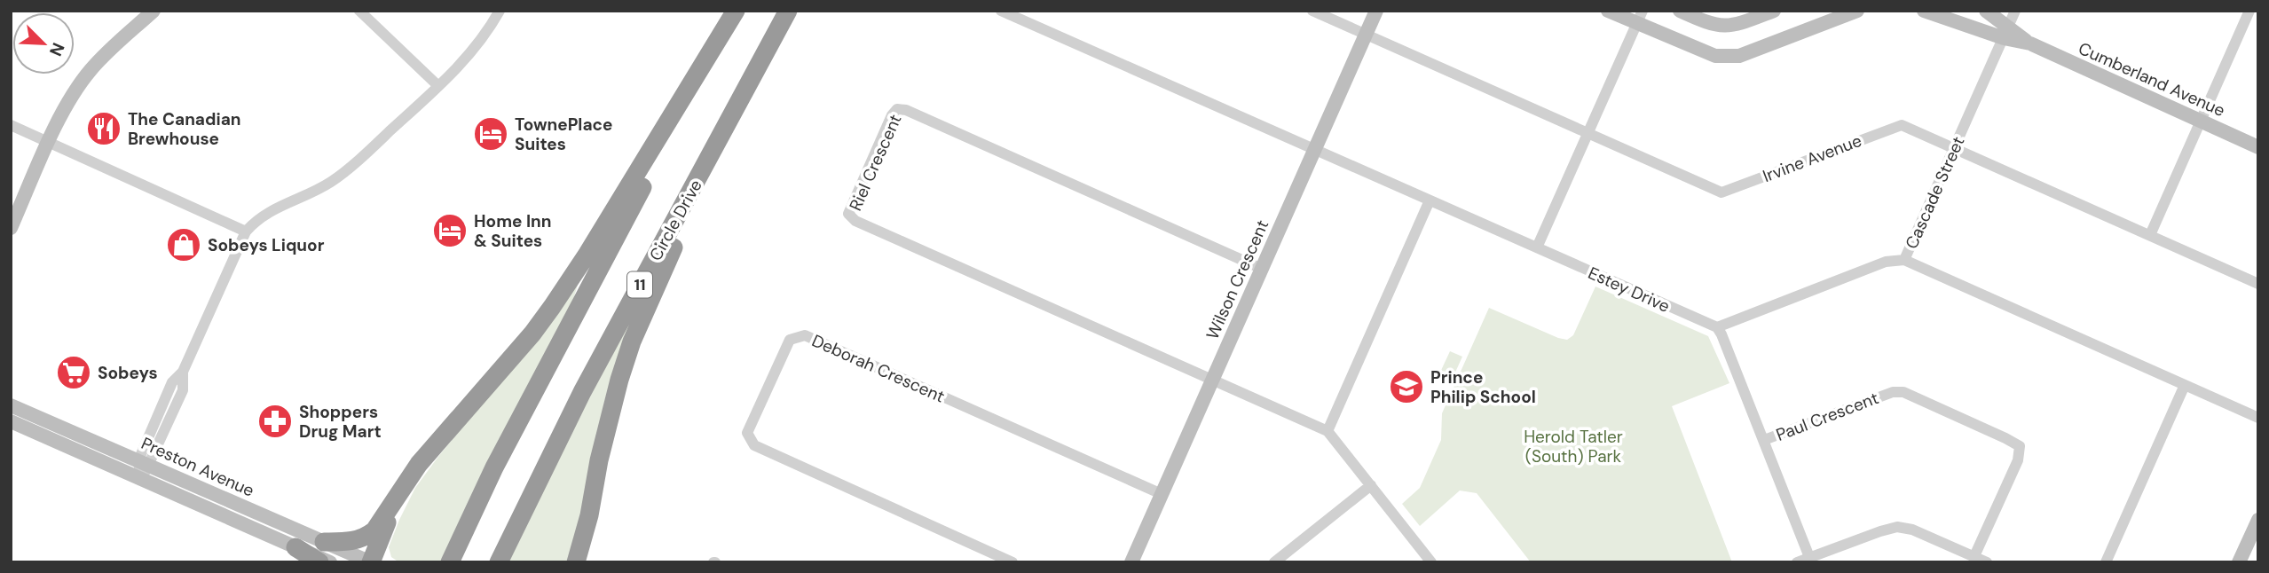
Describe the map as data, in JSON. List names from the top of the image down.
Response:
{
  "streets": {
    "highway": ["Circle Drive", "11"],
    "street": [
      "Cumberland Avenue",
      "Irvine Avenue",
      "Riel Crescent",
      "Cascade Street",
      "Wilson Crescent",
      "Estey Drive",
      "Deborah Crescent",
      "Paul Crescent",
      "Preston Avenue"
    ]
  },
  "crossings": [
    ["Cumberland Avenue", "Cascade Street"],
    ["Irvine Avenue", "Cascade Street"],
    ["Irvine Avenue", "Wilson Crescent"],
    ["Riel Crescent", "Wilson Crescent"],
    ["Cascade Street", "Estey Drive"],
    ["Wilson Crescent", "Estey Drive"],
    ["Wilson Crescent", "Deborah Crescent"]
  ],
  "parks": ["Herold Tatler (South) Park"],
  "places": {
    "restaurant": ["The Canadian Brewhouse"],
    "hotel": ["TownePlace Suites", "Home Inn & Suites"],
    "shop": ["Sobeys Liquor"],
    "supermarket": ["Sobeys"],
    "school or university": ["Prince Philip School"],
    "pharmacy": ["Shoppers Drug Mart"]
  },
  "north": "bottom right"
}
